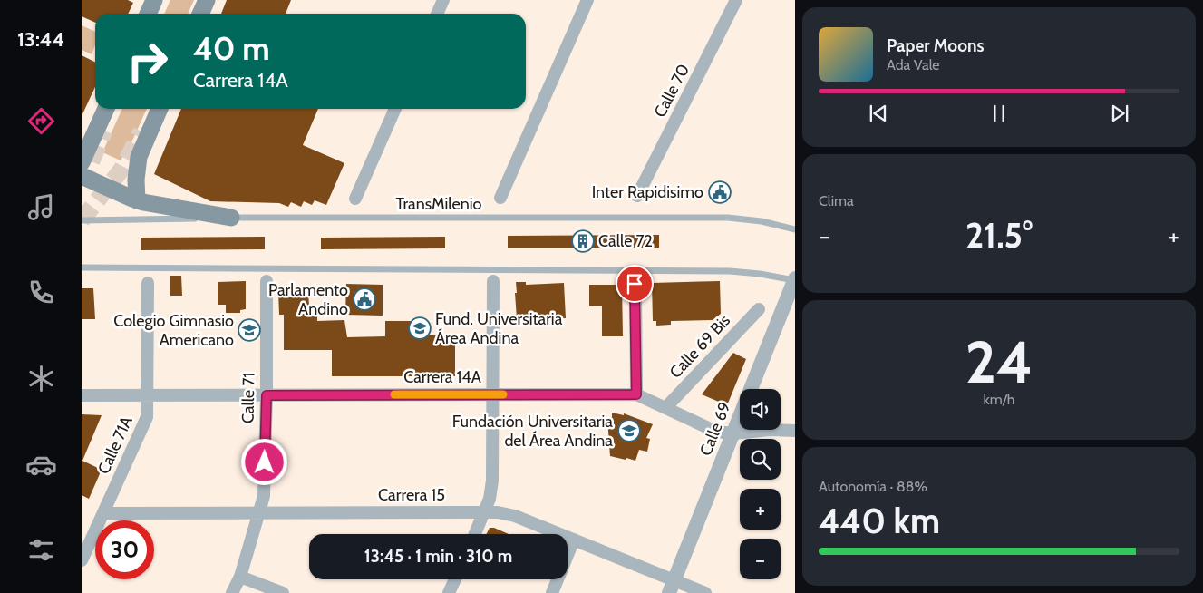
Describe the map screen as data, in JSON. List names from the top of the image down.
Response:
{
  "streets": {
    "street": [
      "Calle 70",
      "Calle 69 Bis",
      "Carrera 14A",
      "Calle 71",
      "Calle 69",
      "Calle 71A",
      "Carrera 15"
    ],
    "lane": ["TransMilenio"]
  },
  "crossings": [
    ["Calle 69 Bis", "Carrera 14A"],
    ["Carrera 14A", "Calle 71"],
    ["Carrera 14A", "Calle 69"],
    ["Carrera 14A", "Calle 71A"],
    ["Calle 71", "Carrera 15"],
    ["Calle 69", "Carrera 15"],
    ["Calle 71A", "Carrera 15"]
  ],
  "places": {
    "public building": ["Inter Rapidisimo", "Parlamento Andino"],
    "building": ["Calle 72"],
    "school or university": ["Fund. Universitaria Área Andina", "Colegio Gimnasio Americano", "Fundación Universitaria del Área Andina"]
  },
  "page": {
    "tabs": "13:44",
    "turn": ["40 m", "Carrera 14A"],
    "song": ["Paper Moons", "Ada Vale"],
    "tile": [
      "Clima",
      ["24", "km/h"],
      ["Autonomía · 88%", "440 km"]
    ],
    "heat": ["−", "21.5°", "+"],
    "map_buttons": ["+", "−"],
    "limit": "30",
    "trip": "13:45 · 1 min · 310 m"
  }
}
